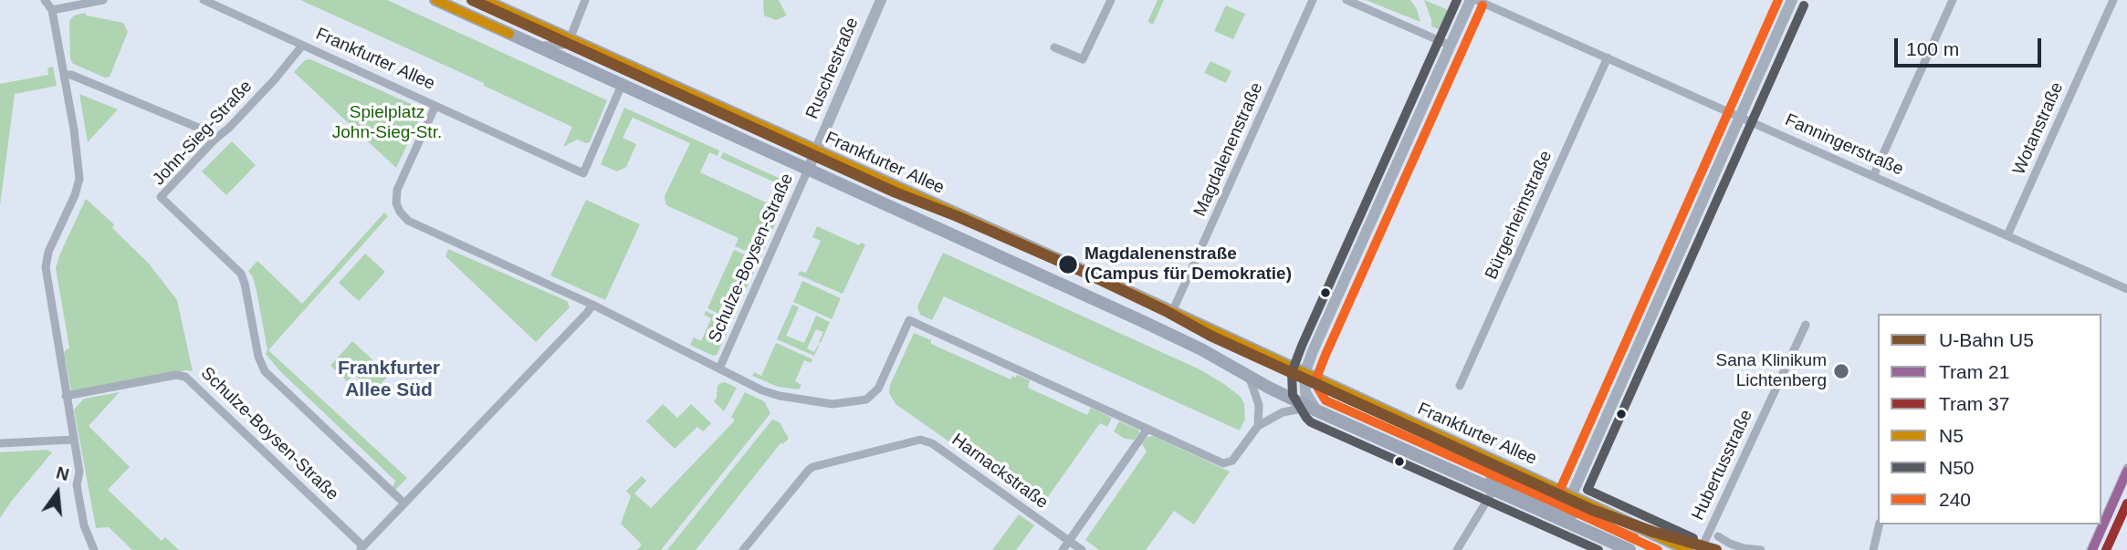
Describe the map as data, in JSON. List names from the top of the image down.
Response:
{
  "streets": {
    "main road": ["Frankfurter Allee"],
    "street": [
      "Ruschestraße",
      "Wotanstraße",
      "John-Sieg-Straße",
      "Fanningerstraße",
      "Magdalenenstraße",
      "Bürgerheimstraße",
      "Schulze-Boysen-Straße",
      "Hubertusstraße",
      "Harnackstraße"
    ]
  },
  "crossings": [
    ["Frankfurter Allee", "Ruschestraße"],
    ["Frankfurter Allee", "John-Sieg-Straße"],
    ["Frankfurter Allee", "Magdalenenstraße"],
    ["Frankfurter Allee", "Schulze-Boysen-Straße"],
    ["Ruschestraße", "Schulze-Boysen-Straße"],
    ["Wotanstraße", "Fanningerstraße"],
    ["John-Sieg-Straße", "Schulze-Boysen-Straße"],
    ["Fanningerstraße", "Bürgerheimstraße"]
  ],
  "districts": ["Frankfurter Allee Süd"],
  "parks": ["Spielplatz John-Sieg-Str."],
  "places": ["Magdalenenstraße (Campus für Demokratie)", "Sana Klinikum Lichtenberg"],
  "lines": [
    "metro line U5",
    "transit line N5",
    "transit line N50",
    "transit line 240",
    "tram line 21",
    "tram line 37"
  ],
  "legend": [
    "U-Bahn U5",
    "Tram 21",
    "Tram 37",
    "N5",
    "N50",
    "240"
  ],
  "scale_bar": "100 m",
  "north": "top"
}
